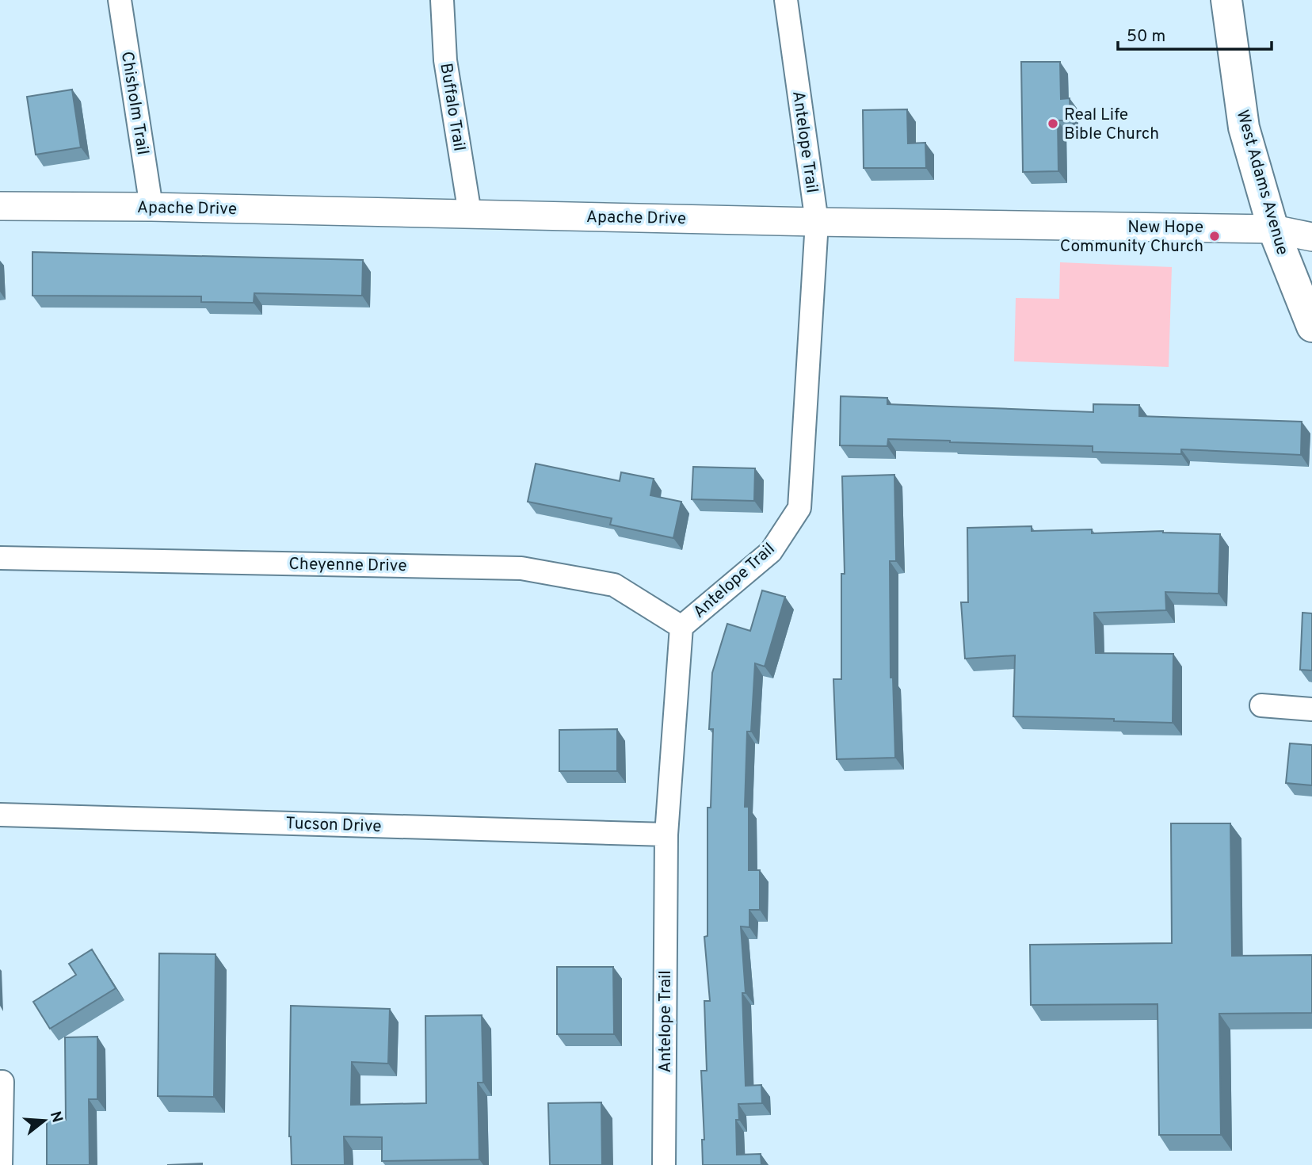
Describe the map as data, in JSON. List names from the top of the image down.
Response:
{
  "streets": {
    "main road": ["West Adams Avenue"],
    "street": [
      "Chisholm Trail",
      "Buffalo Trail",
      "Antelope Trail",
      "Apache Drive",
      "Cheyenne Drive",
      "Tucson Drive"
    ]
  },
  "crossings": [
    ["Chisholm Trail", "Apache Drive"],
    ["Buffalo Trail", "Apache Drive"],
    ["Antelope Trail", "Apache Drive"],
    ["Antelope Trail", "Cheyenne Drive"],
    ["Antelope Trail", "Tucson Drive"],
    ["West Adams Avenue", "Apache Drive"]
  ],
  "places": ["Real Life Bible Church", "New Hope Community Church"],
  "scale_bar": "50 m",
  "north": "right"
}
